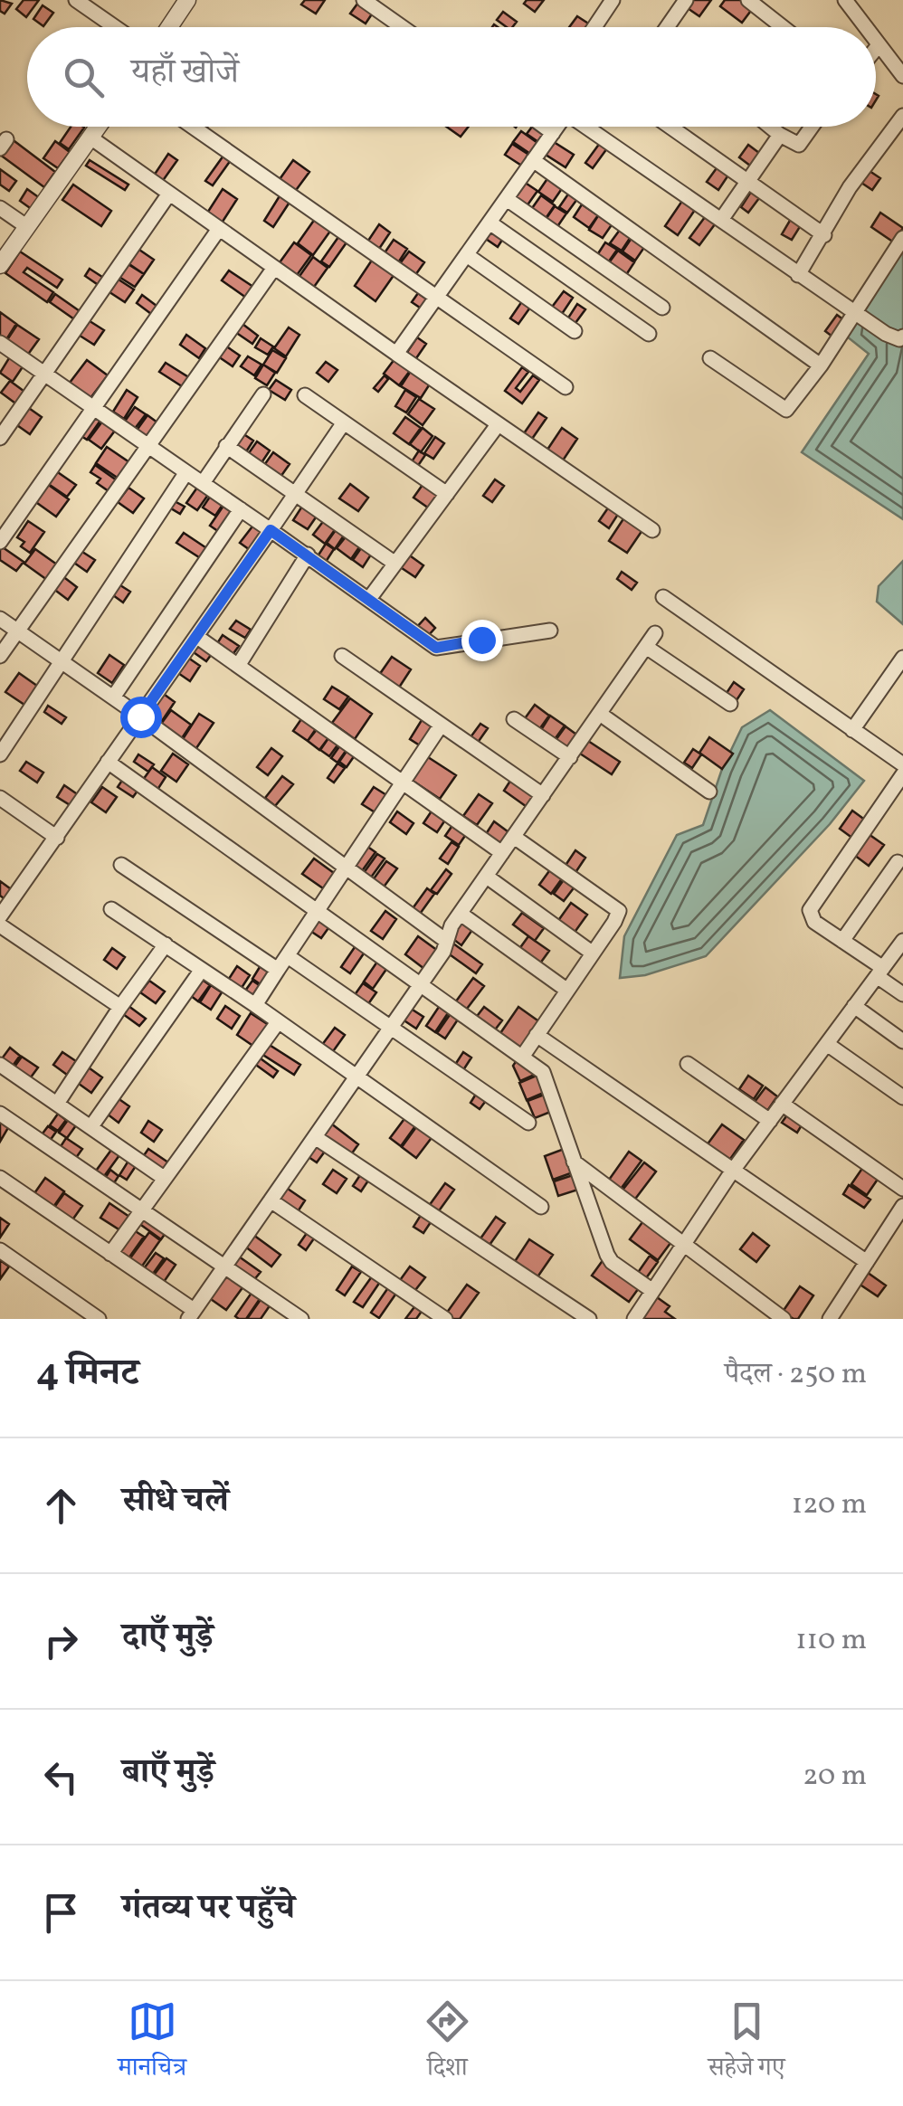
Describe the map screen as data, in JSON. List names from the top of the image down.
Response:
{
  "page": {
    "search": "यहाँ खोजें",
    "heading": ["4 मिनट", "पैदल · 250 m"],
    "list": [
      ["सीधे चलें", "120 m"],
      ["दाएँ मुड़ें", "110 m"],
      ["बाएँ मुड़ें", "20 m"],
      "गंतव्य पर पहुँचे"
    ],
    "nav": ["मानचित्र", "दिशा", "सहेजे गए"]
  }
}
